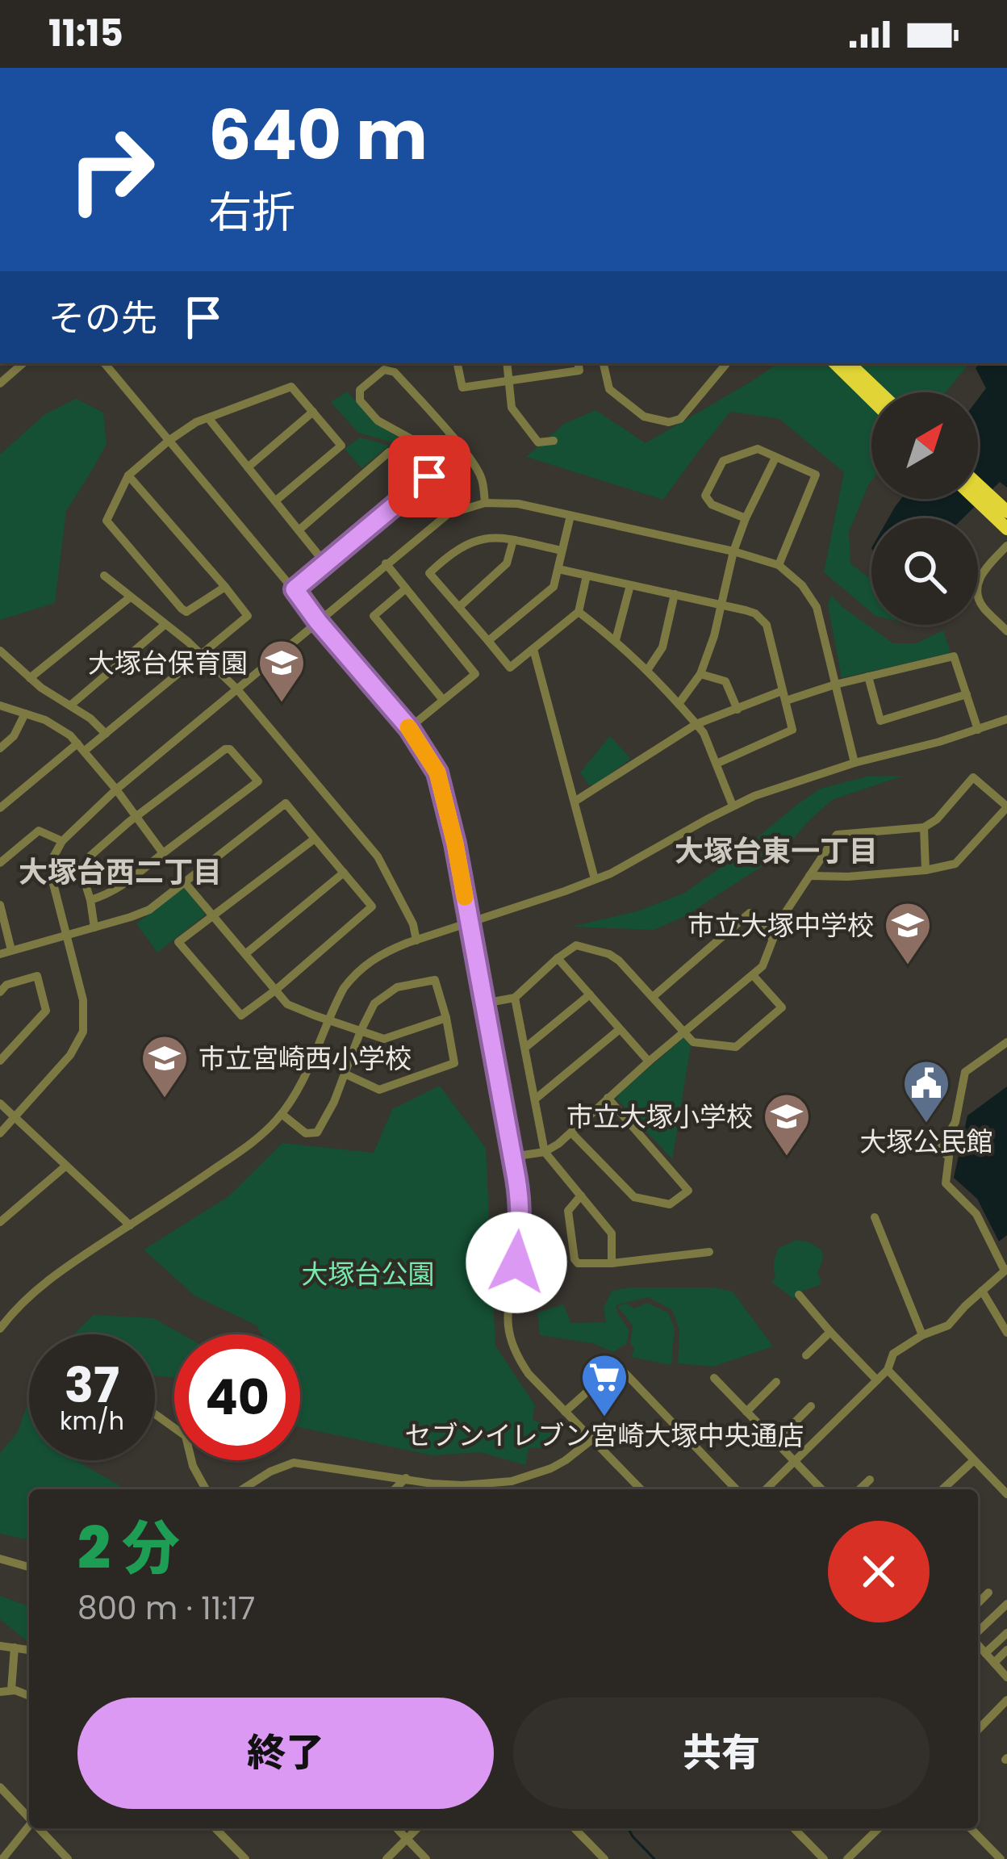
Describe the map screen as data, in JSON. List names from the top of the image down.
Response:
{
  "districts": ["大塚台東一丁目", "大塚台西二丁目"],
  "parks": ["大塚台公園"],
  "places": {
    "school or university": [
      "大塚台保育園",
      "市立大塚中学校",
      "市立宮崎西小学校",
      "市立大塚小学校"
    ],
    "public building": ["大塚公民館"],
    "supermarket": ["セブンイレブン宮崎大塚中央通店"]
  },
  "north": "top right",
  "page": {
    "status": "11:15",
    "turn": ["640 m", "右折"],
    "then": "その先",
    "speed": "37 km/h",
    "limit": "40",
    "heading": ["2 分", "800 m · 11:17"],
    "buttons": ["終了", "共有"]
  }
}
